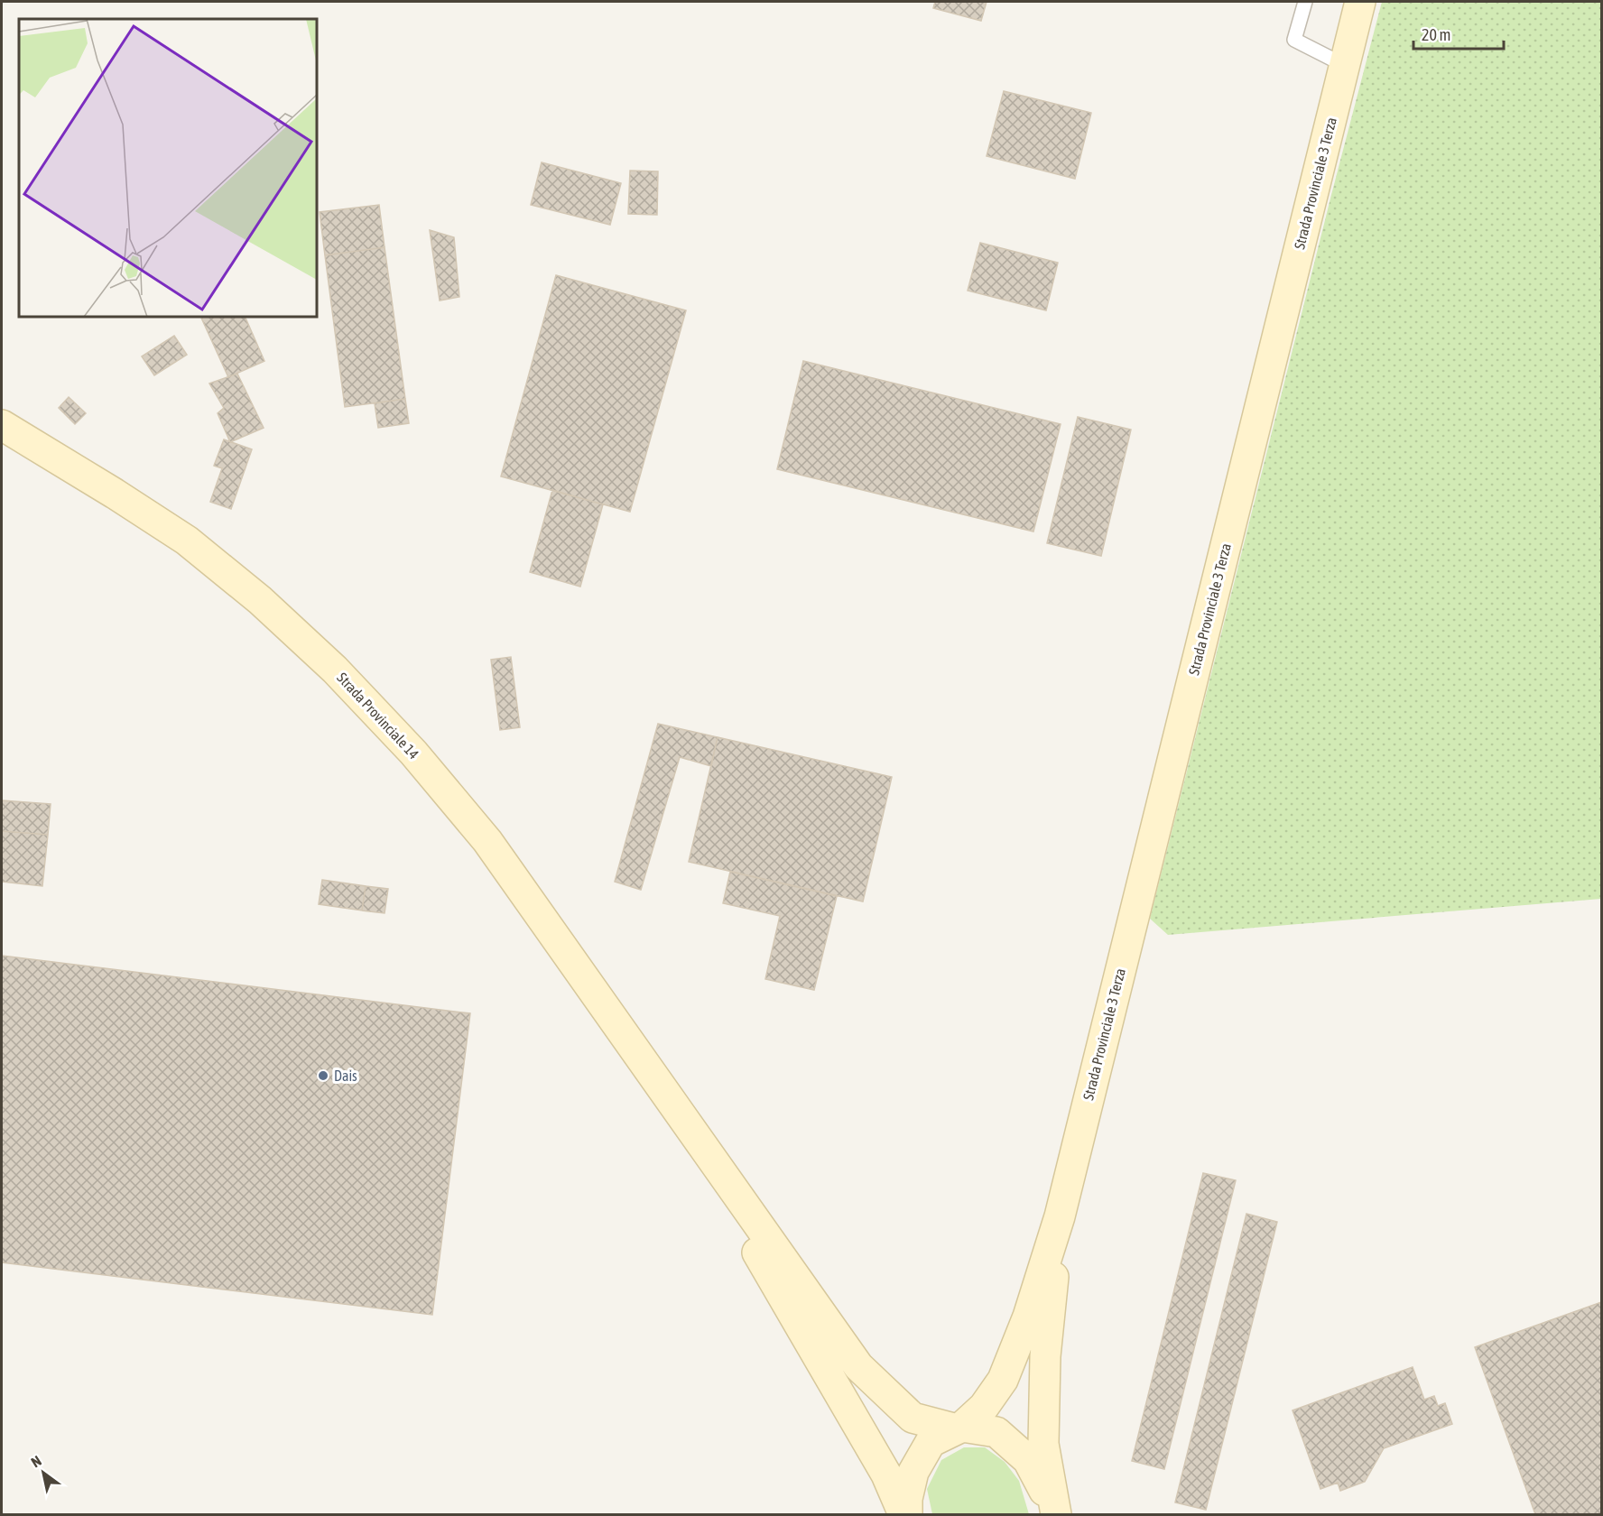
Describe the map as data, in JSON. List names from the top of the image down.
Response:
{
  "streets": {
    "main road": ["Strada Provinciale 3 Terza", "Strada Provinciale 14"]
  },
  "places": ["Dais"],
  "scale_bar": "20 m",
  "north": "top left"
}
